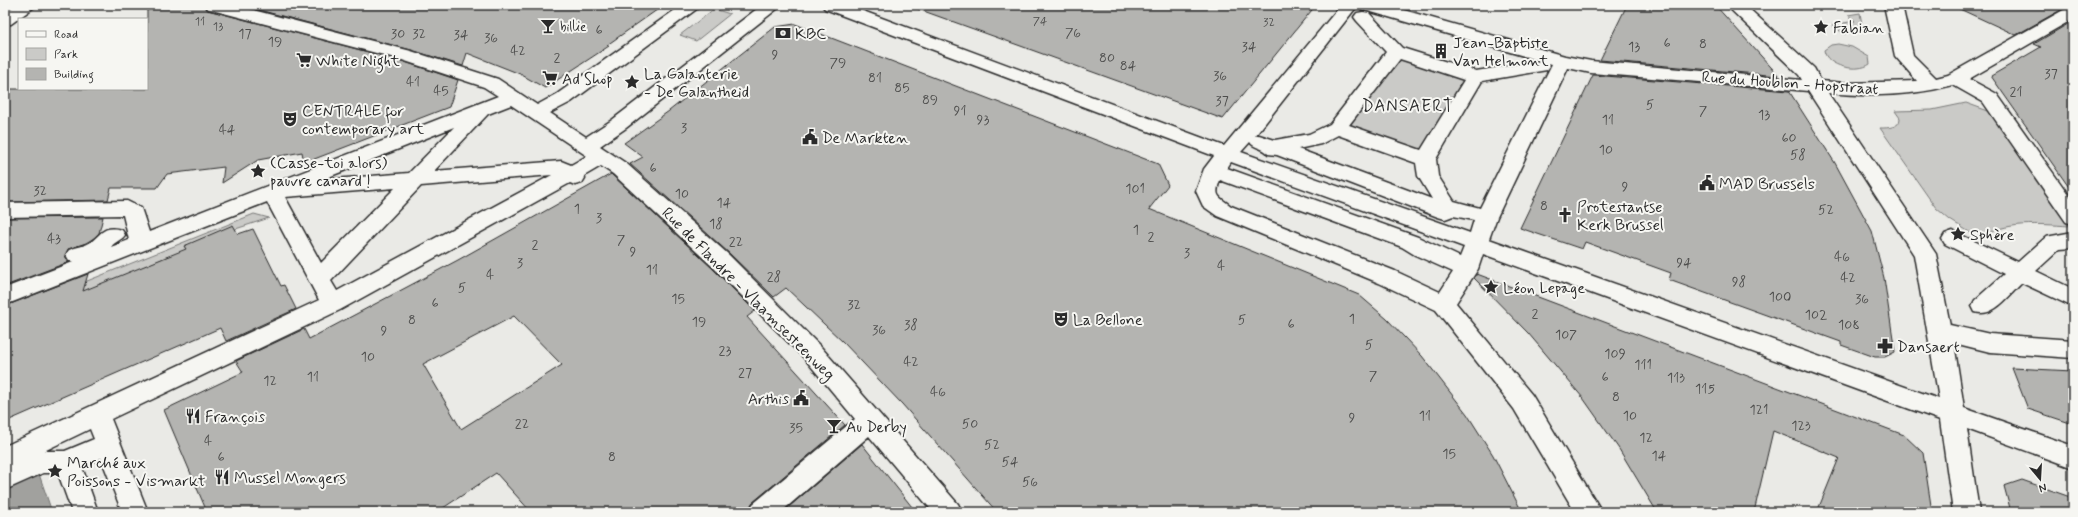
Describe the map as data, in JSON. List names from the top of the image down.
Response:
{
  "streets": {
    "street": ["Rue du Houblon - Hopstraat", "Rue de Flandre - Vlaamsesteenweg"]
  },
  "districts": ["DANSAERT"],
  "places": {
    "bar": ["billie", "Au Derby"],
    "place": [
      "Fabian",
      "La Galanterie - De Galantheid",
      "(Casse-toi alors) pauvre canard !",
      "Sphère",
      "Léon Lepage",
      "Marché aux Poissons - Vismarkt"
    ],
    "bank": ["KBC"],
    "building": ["Jean-Baptiste Van Helmont"],
    "supermarket": ["White Night", "Ad Shop"],
    "theatre": ["CENTRALE for contemporary art", "La Bellone"],
    "public building": ["De Markten", "MAD Brussels", "Arthis"],
    "church": ["Protestantse Kerk Brussel"],
    "pharmacy": ["Dansaert"],
    "restaurant": ["François", "Mussel Mongers"]
  },
  "house_numbers": [
    "11",
    "74",
    "32",
    "13",
    "6",
    "76",
    "17",
    "30",
    "32",
    "34",
    "36",
    "19",
    "6",
    "8",
    "34",
    "13",
    "42",
    "9",
    "2",
    "80",
    "79",
    "84",
    "37",
    "36",
    "81",
    "41",
    "85",
    "45",
    "21",
    "89",
    "37",
    "5",
    "91",
    "7",
    "13",
    "93",
    "11",
    "3",
    "44",
    "60",
    "10",
    "58",
    "6",
    "9",
    "101",
    "32",
    "10",
    "14",
    "8",
    "1",
    "52",
    "3",
    "18",
    "1",
    "2",
    "43",
    "7",
    "22",
    "2",
    "9",
    "3",
    "46",
    "3",
    "94",
    "4",
    "11",
    "4",
    "28",
    "42",
    "98",
    "5",
    "100",
    "15",
    "36",
    "6",
    "32",
    "2",
    "102",
    "1",
    "8",
    "5",
    "19",
    "6",
    "38",
    "108",
    "36",
    "9",
    "107",
    "5",
    "23",
    "109",
    "10",
    "42",
    "111",
    "27",
    "7",
    "11",
    "6",
    "113",
    "12",
    "115",
    "46",
    "8",
    "121",
    "11",
    "10",
    "9",
    "22",
    "50",
    "123",
    "35",
    "12",
    "4",
    "52",
    "15",
    "14",
    "6",
    "8",
    "54",
    "56"
  ],
  "legend": ["Road", "Park", "Building"],
  "north": "bottom"
}
